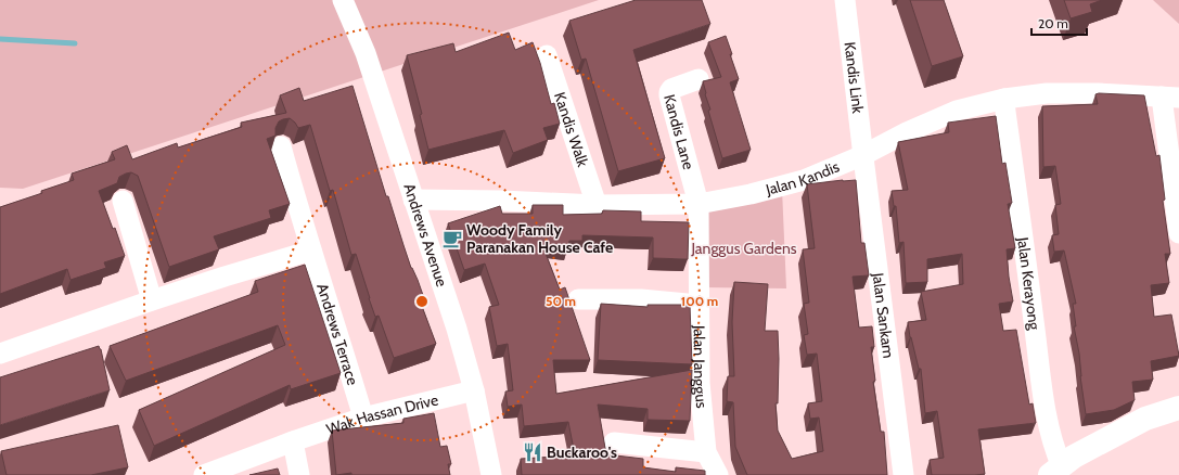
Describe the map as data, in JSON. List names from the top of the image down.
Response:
{
  "streets": {
    "street": [
      "Kandis Link",
      "Kandis Walk",
      "Kandis Lane",
      "Jalan Kandis",
      "Andrews Avenue",
      "Jalan Kerayong",
      "Jalan Sankam",
      "Andrews Terrace",
      "Jalan Janggus",
      "Wak Hassan Drive"
    ]
  },
  "crossings": [
    ["Kandis Link", "Jalan Kandis"],
    ["Kandis Link", "Jalan Sankam"],
    ["Kandis Walk", "Jalan Kandis"],
    ["Kandis Lane", "Jalan Kandis"],
    ["Kandis Lane", "Jalan Janggus"],
    ["Jalan Kandis", "Andrews Avenue"],
    ["Jalan Kandis", "Jalan Kerayong"],
    ["Jalan Kandis", "Jalan Sankam"],
    ["Jalan Kandis", "Jalan Janggus"],
    ["Andrews Avenue", "Wak Hassan Drive"],
    ["Andrews Terrace", "Wak Hassan Drive"]
  ],
  "parks": ["Janggus Gardens"],
  "places": {
    "cafe": ["Woody Family Paranakan House Cafe"],
    "restaurant": ["Buckaroo's"]
  },
  "scale_bar": "20 m",
  "rings": ["50 m", "100 m"]
}
